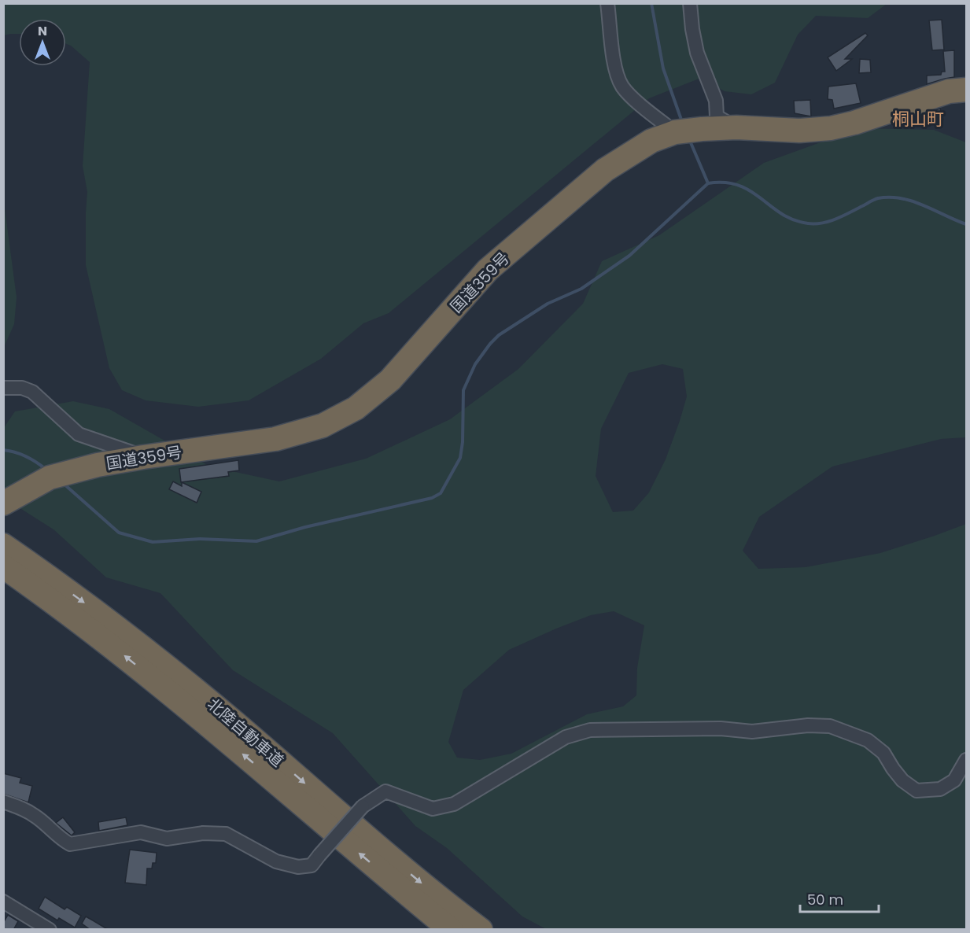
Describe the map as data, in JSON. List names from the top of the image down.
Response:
{
  "streets": {
    "highway": ["国道359号", "北陸自動車道"]
  },
  "districts": ["桐山町"],
  "scale_bar": "50 m",
  "north": "top"
}
